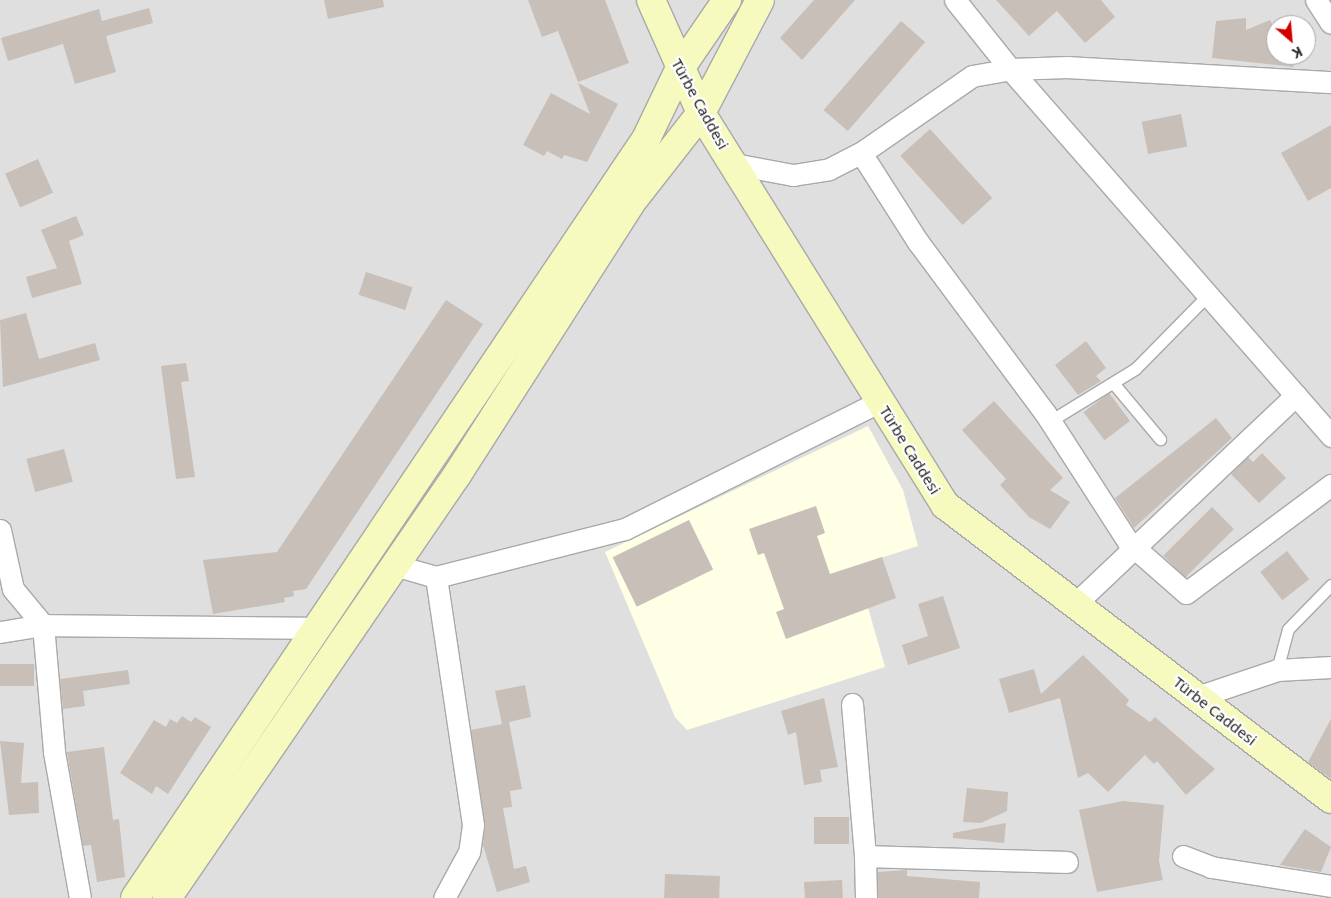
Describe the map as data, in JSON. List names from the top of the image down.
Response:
{
  "streets": {
    "main road": ["Türbe Caddesi"]
  },
  "north": "bottom right"
}
